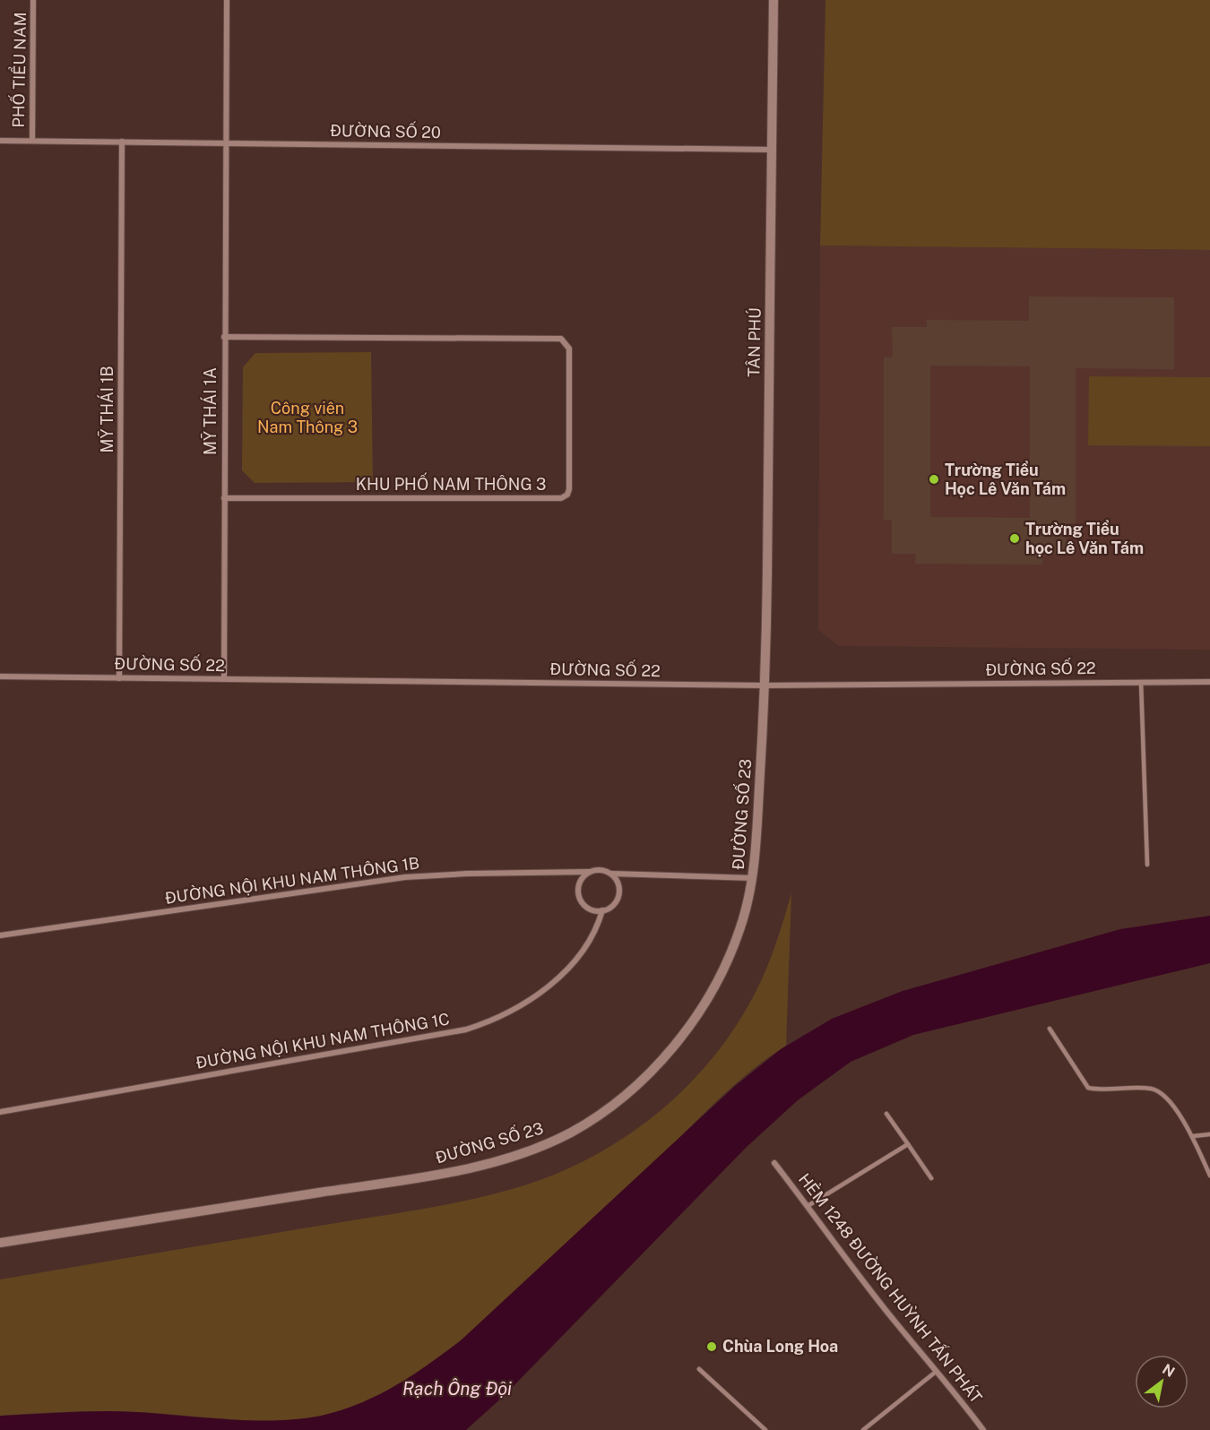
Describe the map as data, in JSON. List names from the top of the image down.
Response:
{
  "streets": {
    "street": [
      "PHỐ TIỂU NAM",
      "ĐƯỜNG SỐ 20",
      "TÂN PHÚ",
      "MỸ THÁI 1B",
      "MỸ THÁI 1A",
      "KHU PHỐ NAM THÔNG 3",
      "ĐƯỜNG SỐ 22",
      "ĐƯỜNG SỐ 23",
      "ĐƯỜNG NỘI KHU NAM THÔNG 1B",
      "ĐƯỜNG NỘI KHU NAM THÔNG 1C",
      "HẺM 1248 ĐƯỜNG HUỲNH TẤN PHÁT"
    ]
  },
  "crossings": [
    ["PHỐ TIỂU NAM", "ĐƯỜNG SỐ 20"],
    ["ĐƯỜNG SỐ 20", "TÂN PHÚ"],
    ["ĐƯỜNG SỐ 20", "MỸ THÁI 1B"],
    ["ĐƯỜNG SỐ 20", "MỸ THÁI 1A"],
    ["TÂN PHÚ", "ĐƯỜNG SỐ 22"],
    ["TÂN PHÚ", "ĐƯỜNG SỐ 23"],
    ["MỸ THÁI 1B", "ĐƯỜNG SỐ 22"],
    ["MỸ THÁI 1A", "KHU PHỐ NAM THÔNG 3"],
    ["MỸ THÁI 1A", "ĐƯỜNG SỐ 22"],
    ["ĐƯỜNG SỐ 22", "ĐƯỜNG SỐ 23"],
    ["ĐƯỜNG NỘI KHU NAM THÔNG 1B", "ĐƯỜNG NỘI KHU NAM THÔNG 1C"]
  ],
  "water": ["Rạch Ông Đội"],
  "parks": ["Công viên Nam Thông 3"],
  "places": ["Trường Tiểu Học Lê Văn Tám", "Trường Tiểu học Lê Văn Tám", "Chùa Long Hoa"],
  "north": "top right"
}
